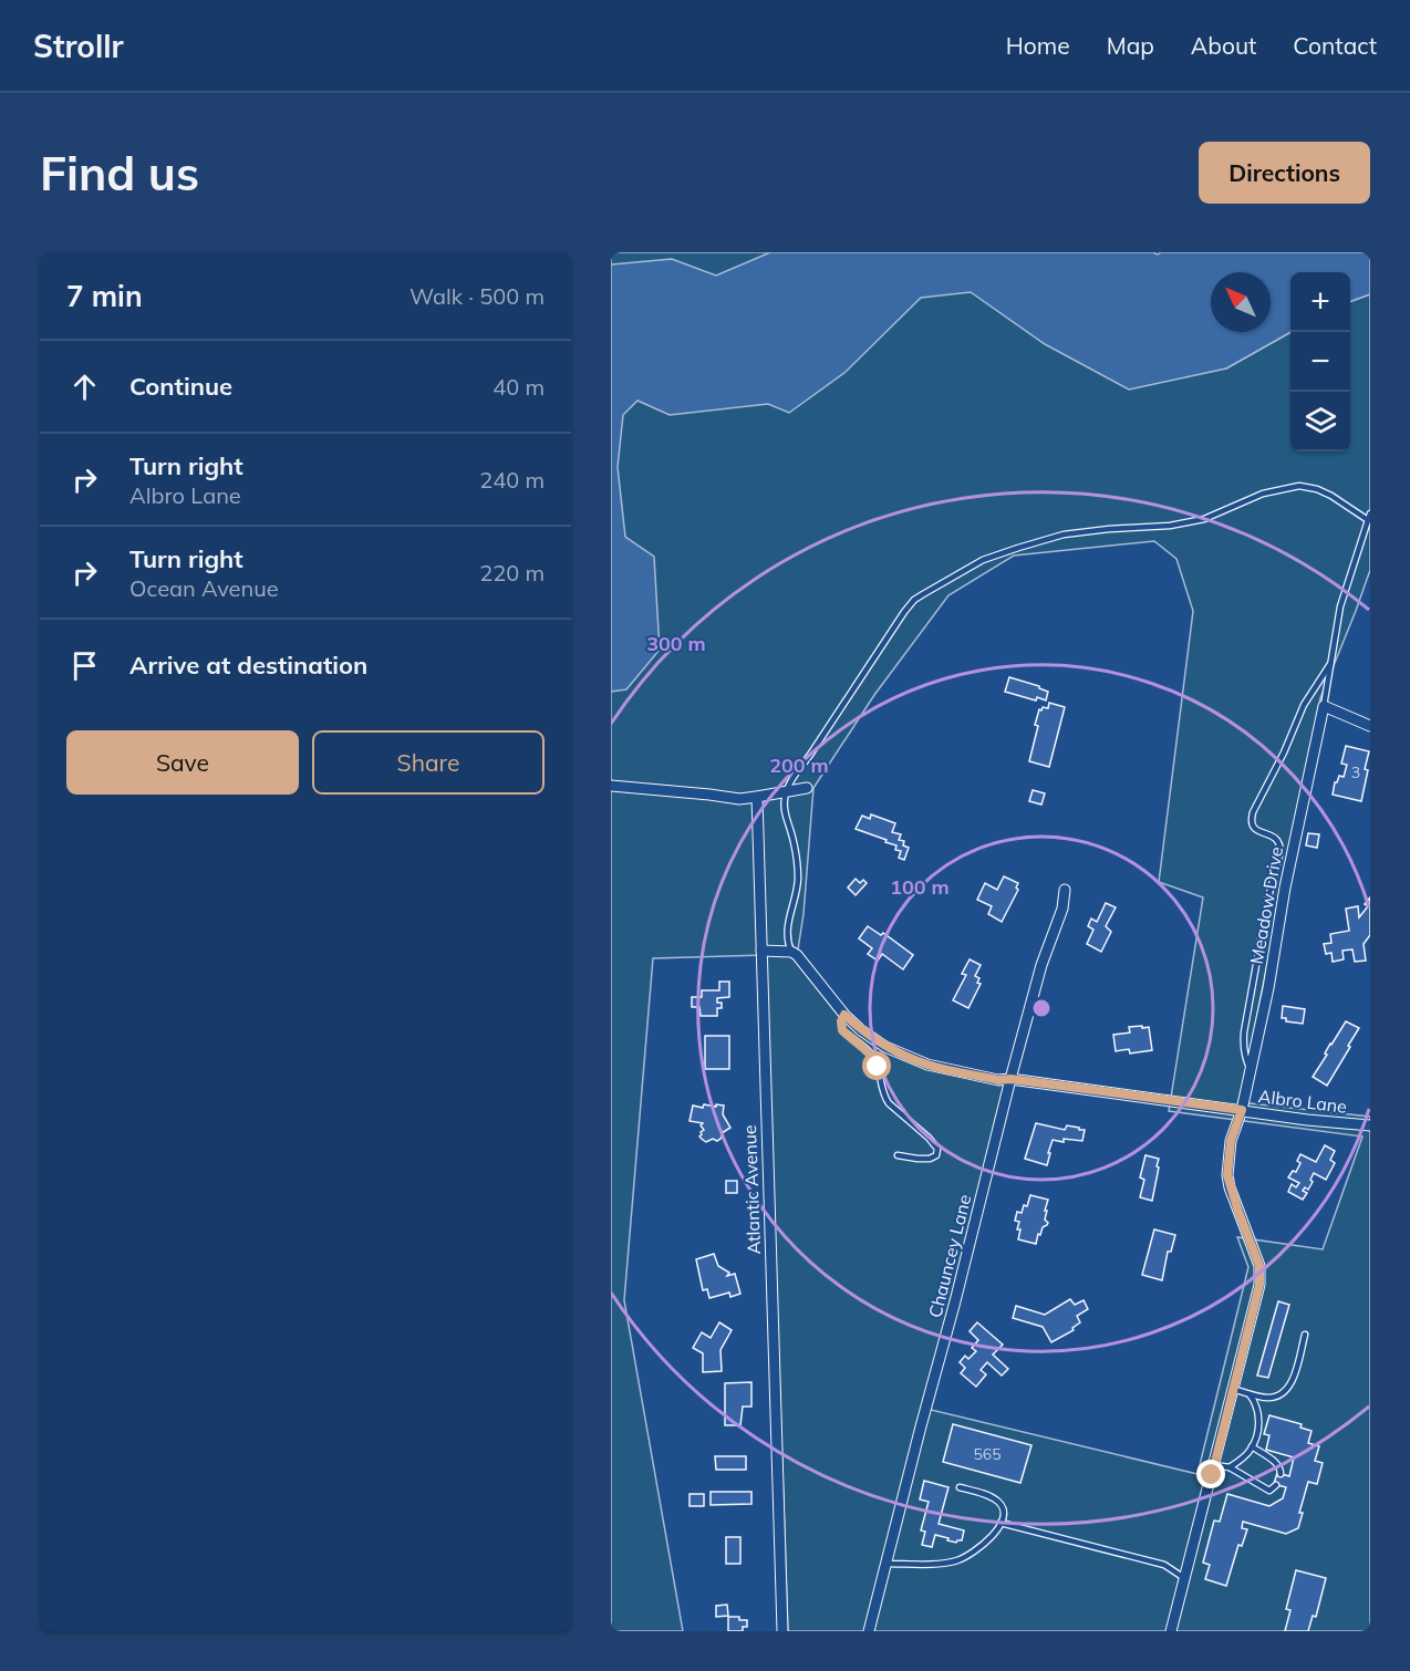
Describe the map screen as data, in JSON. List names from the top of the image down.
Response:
{
  "streets": {
    "street": [
      "Meadow Drive",
      "Albro Lane",
      "Atlantic Avenue",
      "Chauncey Lane"
    ]
  },
  "crossings": [
    ["Meadow Drive", "Albro Lane"],
    ["Albro Lane", "Chauncey Lane"]
  ],
  "house_numbers": ["3", "565"],
  "north": "top left",
  "page": {
    "header": "Strollr",
    "nav": [
      "Home",
      "Map",
      "About",
      "Contact"
    ],
    "buttons": [
      "Directions",
      ["Save", "Share"]
    ],
    "title": "Find us",
    "heading": ["7 min", "Walk · 500 m"],
    "map_buttons": ["+", "−"],
    "list": [
      ["Continue", "40 m"],
      ["Turn right", "Albro Lane", "240 m"],
      ["Turn right", "Ocean Avenue", "220 m"],
      "Arrive at destination"
    ]
  },
  "rings": ["300 m", "200 m", "100 m"]
}
